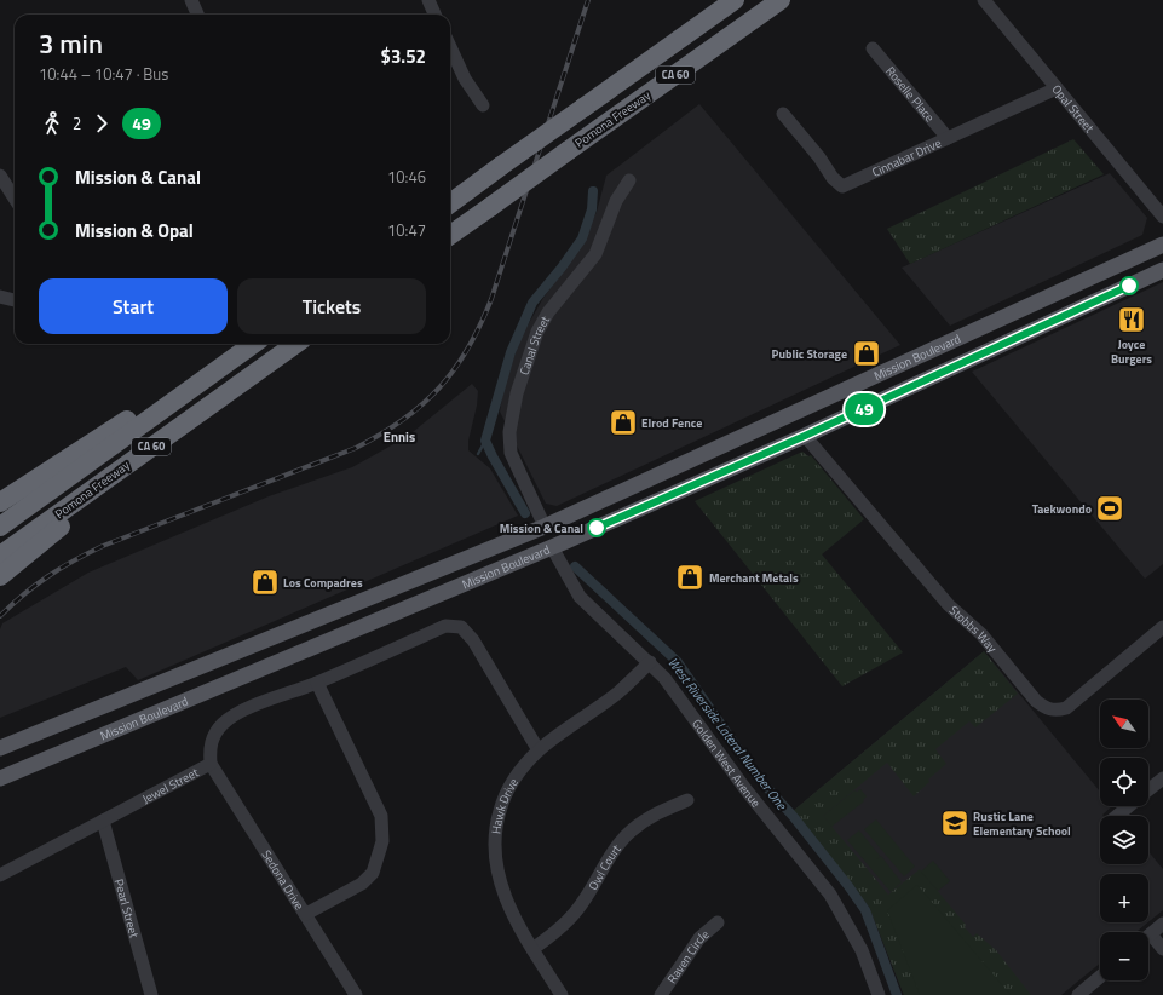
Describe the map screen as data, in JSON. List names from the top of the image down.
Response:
{
  "streets": {
    "highway": ["CA 60", "Pomona Freeway"],
    "main road": ["Mission Boulevard"],
    "street": [
      "Roselle Place",
      "Opal Street",
      "Cinnabar Drive",
      "Canal Street",
      "Stobbs Way",
      "Golden West Avenue",
      "Jewel Street",
      "Hawk Drive",
      "Owl Court",
      "Sedona Drive",
      "Pearl Street",
      "Raven Circle"
    ]
  },
  "crossings": [
    ["Roselle Place", "Cinnabar Drive"],
    ["Opal Street", "Cinnabar Drive"],
    ["Canal Street", "Mission Boulevard"],
    ["Mission Boulevard", "Stobbs Way"],
    ["Mission Boulevard", "Golden West Avenue"],
    ["Golden West Avenue", "Hawk Drive"],
    ["Jewel Street", "Hawk Drive"],
    ["Jewel Street", "Sedona Drive"],
    ["Jewel Street", "Pearl Street"],
    ["Hawk Drive", "Owl Court"]
  ],
  "districts": ["Ennis"],
  "water": ["West Riverside Lateral Number One"],
  "places": {
    "restaurant": ["Joyce Burgers"],
    "shop": [
      "Public Storage",
      "Elrod Fence",
      "Merchant Metals",
      "Los Compadres"
    ],
    "sports": ["Taekwondo"],
    "other": ["Mission & Canal"],
    "school or university": ["Rustic Lane Elementary School"]
  },
  "lines": ["bus line 49"],
  "north": "top left",
  "page": {
    "on_map": "49",
    "heading": ["3 min", "10:44 – 10:47 · Bus", "$3.52"],
    "legs": ["2", "49"],
    "list": [
      {
        "name": "Mission & Canal",
        "value": "10:46"
      },
      {
        "name": "Mission & Opal",
        "value": "10:47"
      }
    ],
    "buttons": ["Start", "Tickets"],
    "map_buttons": ["+", "−"]
  }
}
